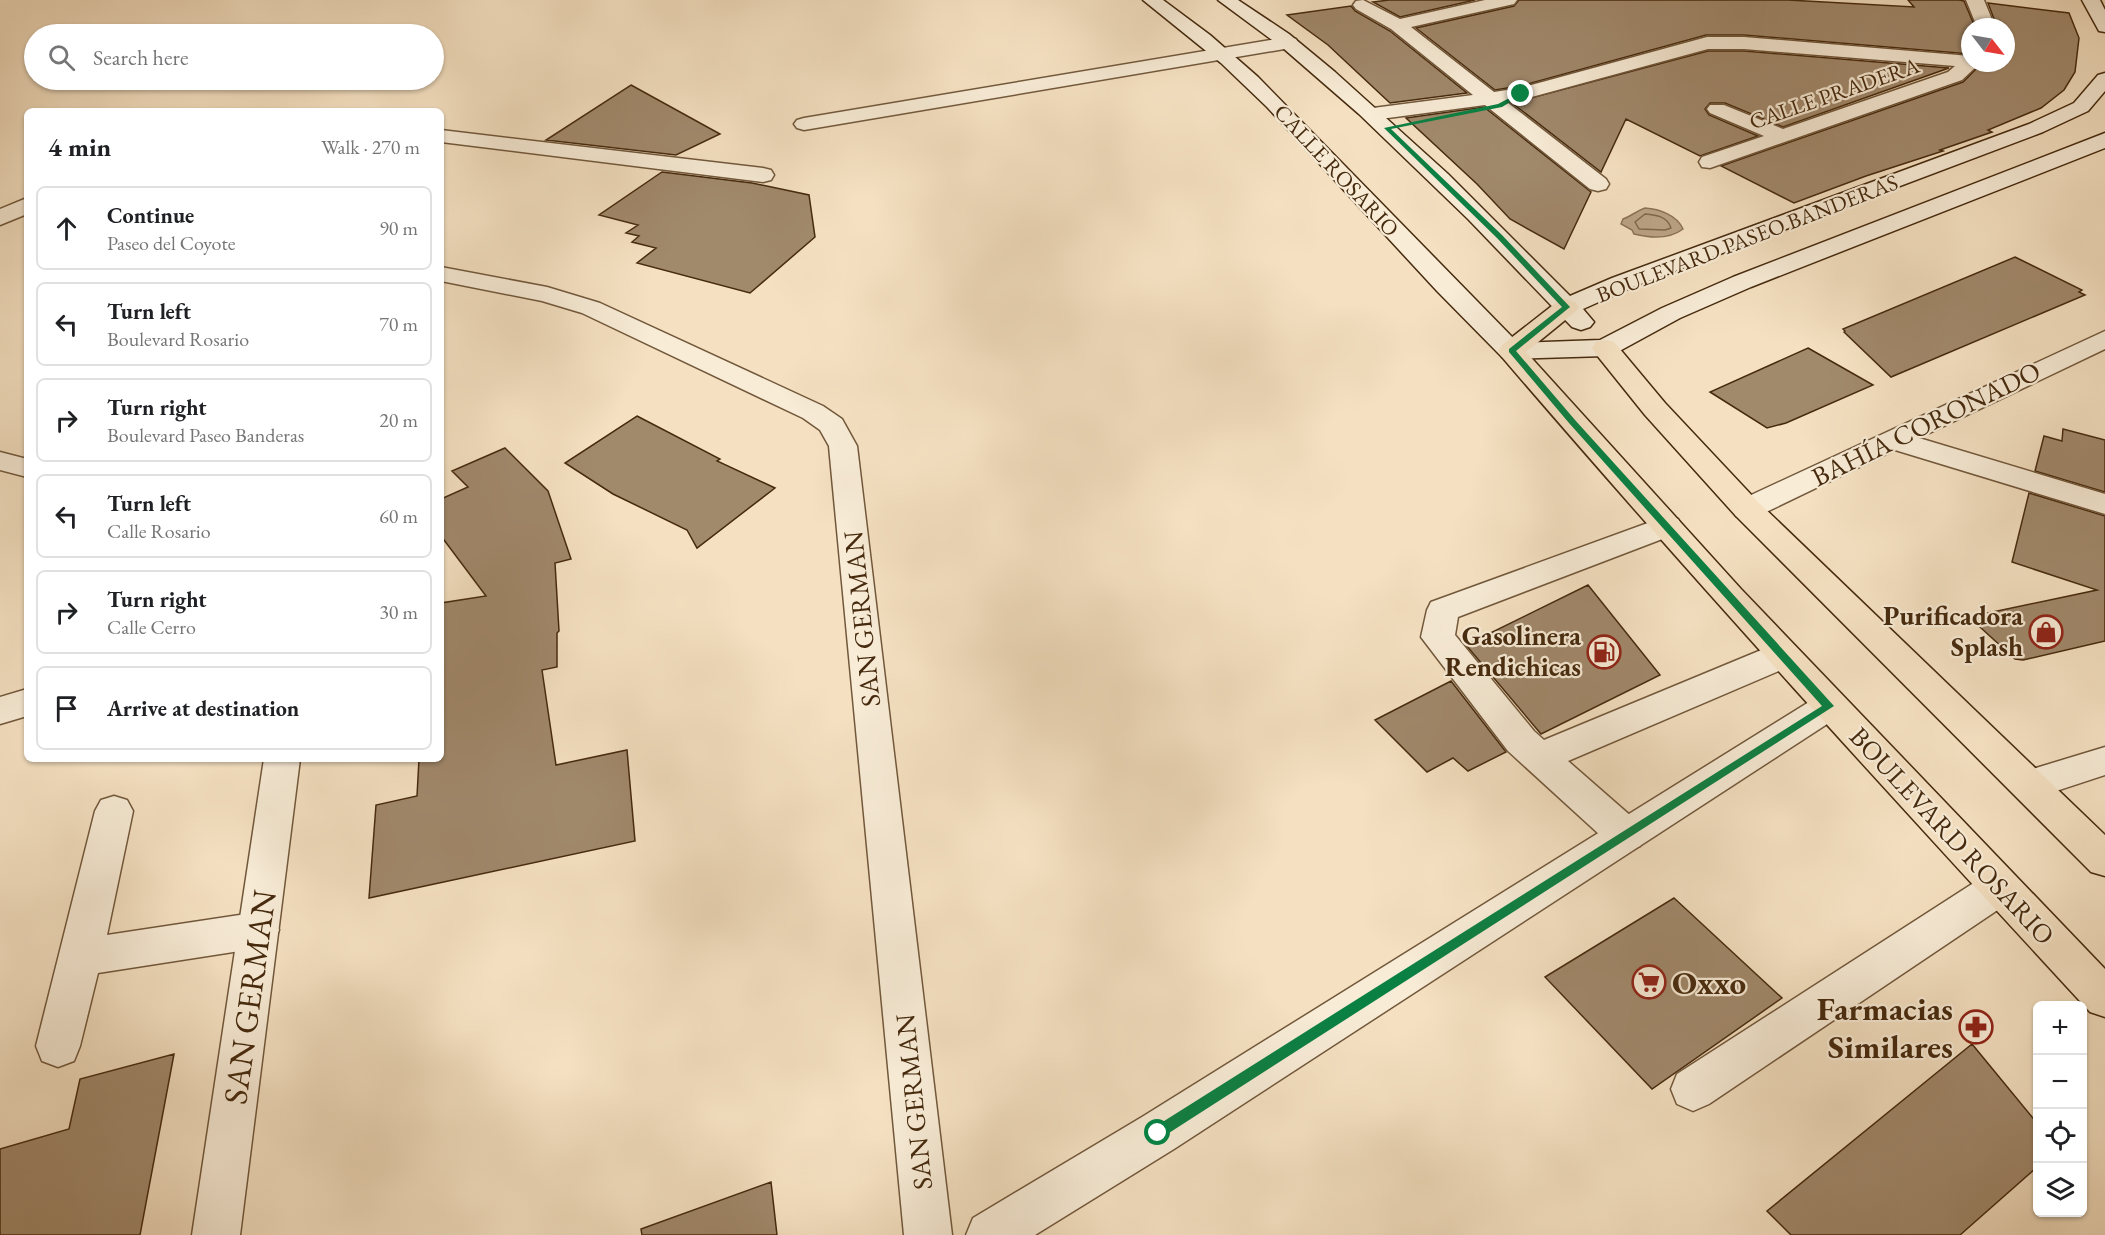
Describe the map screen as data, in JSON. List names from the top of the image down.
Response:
{
  "streets": {
    "main road": ["BOULEVARD PASEO BANDERAS", "BOULEVARD ROSARIO"],
    "street": [
      "CALLE PRADERA",
      "CALLE ROSARIO",
      "BAHÍA CORONADO",
      "SAN GERMAN"
    ]
  },
  "crossings": [
    ["CALLE ROSARIO", "BOULEVARD PASEO BANDERAS"],
    ["CALLE ROSARIO", "BOULEVARD ROSARIO"],
    ["BOULEVARD PASEO BANDERAS", "BOULEVARD ROSARIO"]
  ],
  "places": {
    "shop": ["Purificadora Splash"],
    "fuel station": ["Gasolinera Rendichicas"],
    "supermarket": ["Oxxo"],
    "pharmacy": ["Farmacias Similares"]
  },
  "north": "bottom right",
  "page": {
    "search": "Search here",
    "heading": ["4 min", "Walk · 270 m"],
    "list": [
      ["Continue", "Paseo del Coyote", "90 m"],
      ["Turn left", "Boulevard Rosario", "70 m"],
      ["Turn right", "Boulevard Paseo Banderas", "20 m"],
      ["Turn left", "Calle Rosario", "60 m"],
      ["Turn right", "Calle Cerro", "30 m"],
      "Arrive at destination"
    ],
    "map_buttons": ["+", "−"]
  }
}
